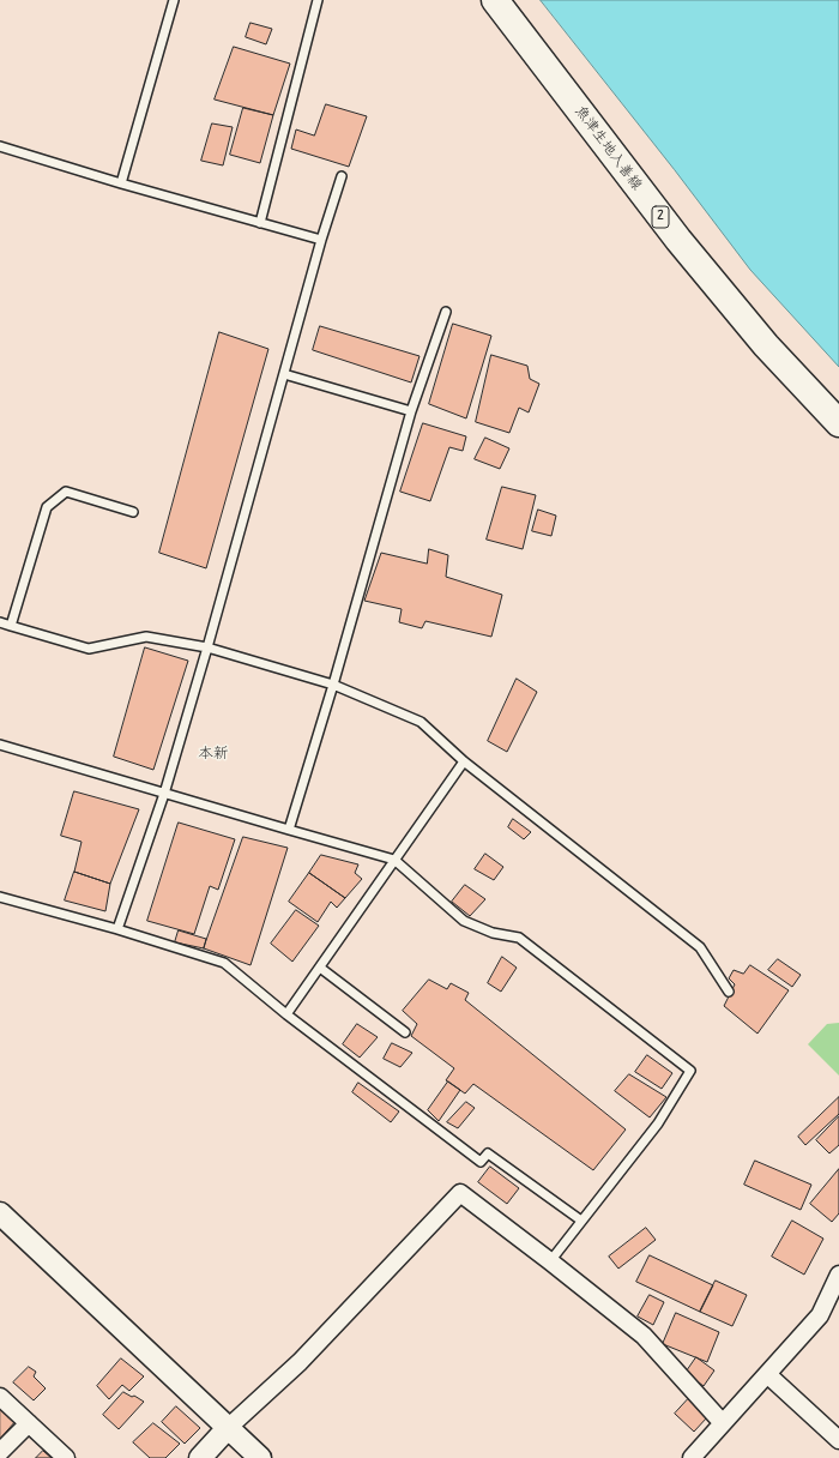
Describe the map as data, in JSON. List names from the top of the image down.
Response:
{
  "streets": {
    "main road": ["魚津生地入善線", "2"]
  },
  "districts": ["本新"]
}
